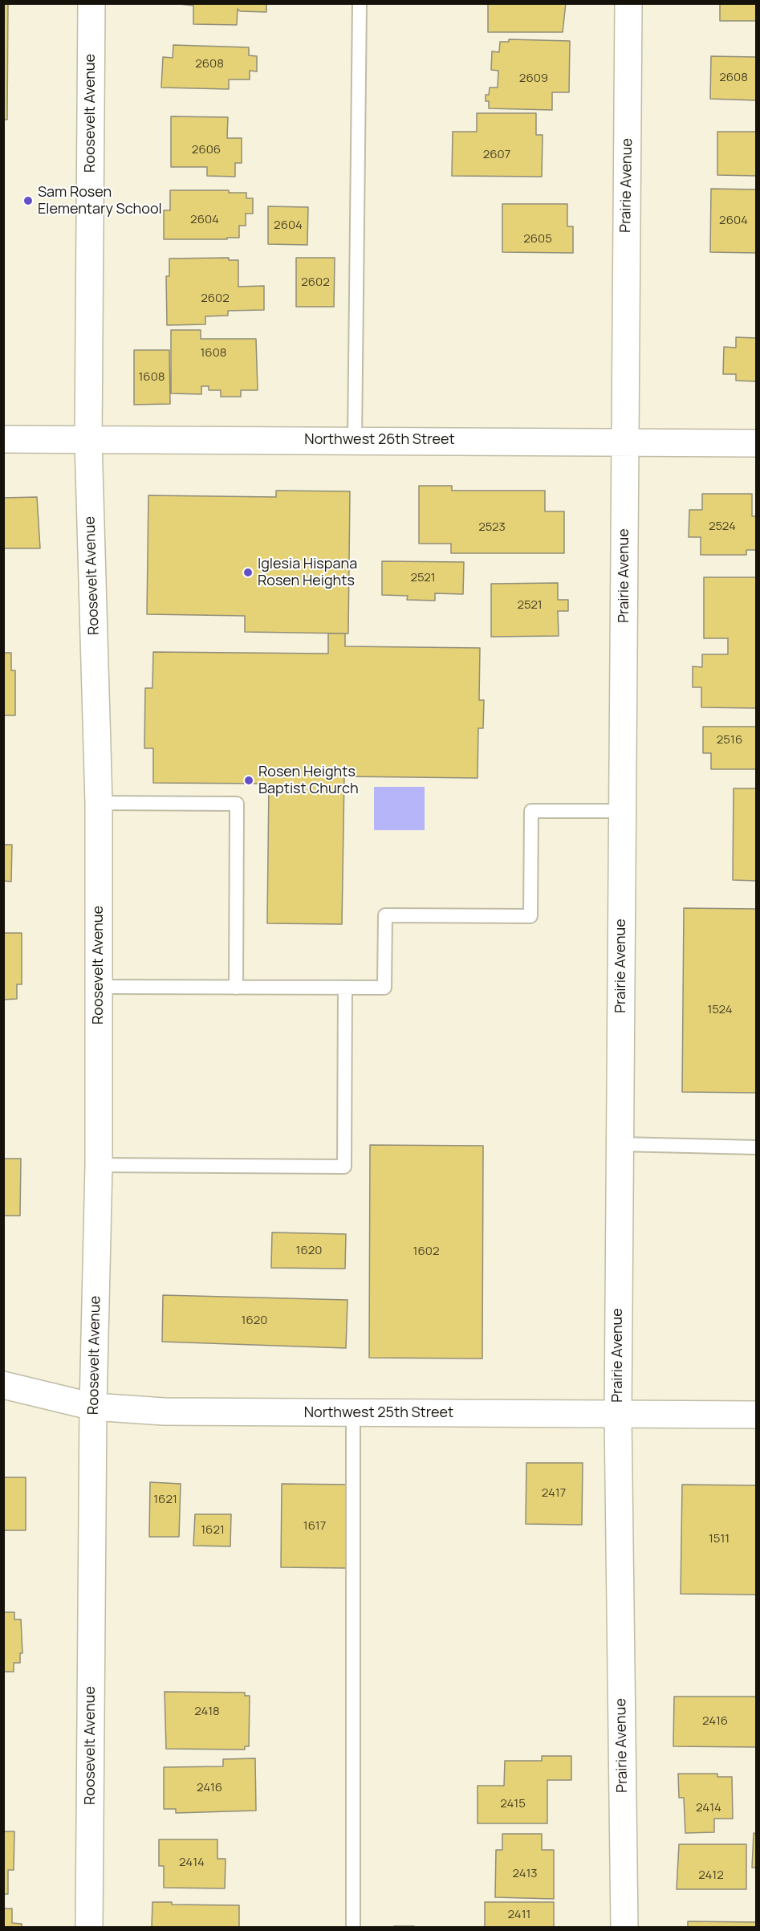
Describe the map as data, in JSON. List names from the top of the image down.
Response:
{
  "streets": {
    "street": [
      "Roosevelt Avenue",
      "Prairie Avenue",
      "Northwest 26th Street",
      "Northwest 25th Street"
    ]
  },
  "crossings": [
    ["Roosevelt Avenue", "Northwest 26th Street"],
    ["Roosevelt Avenue", "Northwest 25th Street"],
    ["Prairie Avenue", "Northwest 26th Street"],
    ["Prairie Avenue", "Northwest 25th Street"]
  ],
  "places": ["Sam Rosen Elementary School", "Iglesia Hispana Rosen Heights", "Rosen Heights Baptist Church"],
  "house_numbers": [
    "2608",
    "2608",
    "2609",
    "2606",
    "2607",
    "2604",
    "2604",
    "2604",
    "2605",
    "2602",
    "2602",
    "1608",
    "1608",
    "2524",
    "2523",
    "2521",
    "2521",
    "2516",
    "1524",
    "1620",
    "1602",
    "1620",
    "2417",
    "1621",
    "1617",
    "1621",
    "1511",
    "2418",
    "2416",
    "2416",
    "2415",
    "2414",
    "2414",
    "2413",
    "2412",
    "2411"
  ]
}
